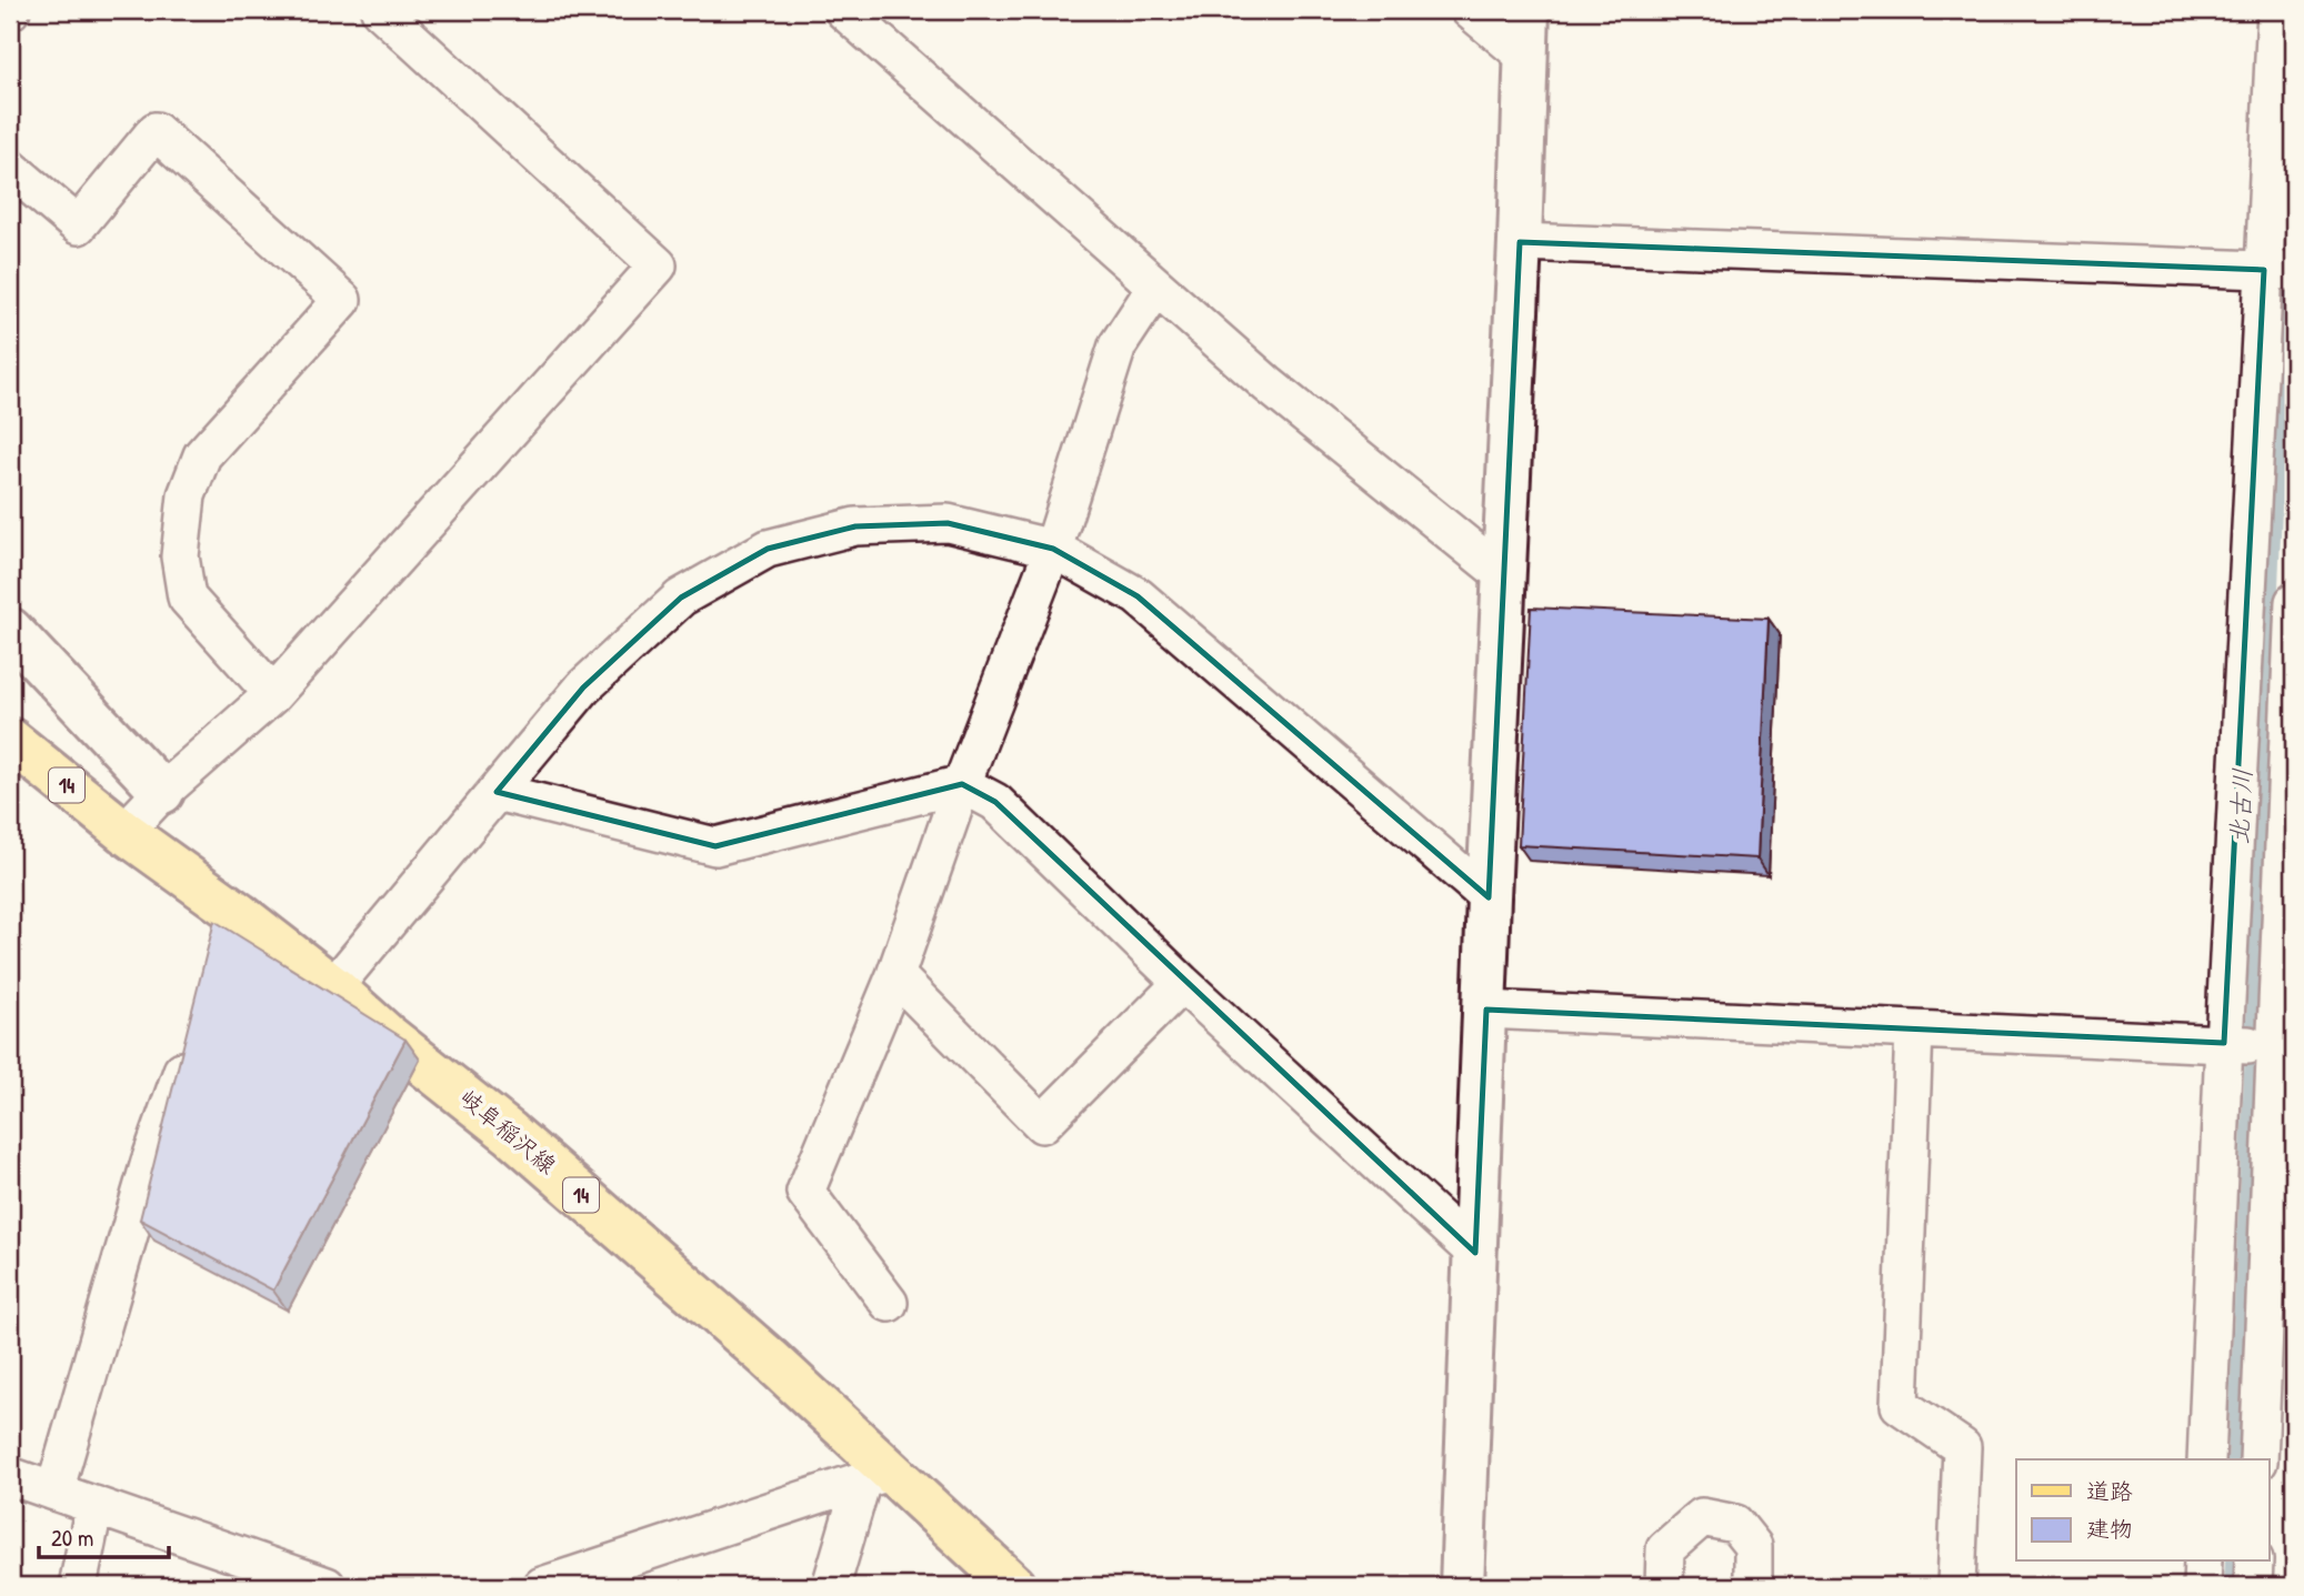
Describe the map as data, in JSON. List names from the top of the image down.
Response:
{
  "streets": {
    "main road": ["14", "岐阜稲沢線"]
  },
  "water": ["北古川"],
  "legend": ["道路", "建物"],
  "scale_bar": "20 m"
}
